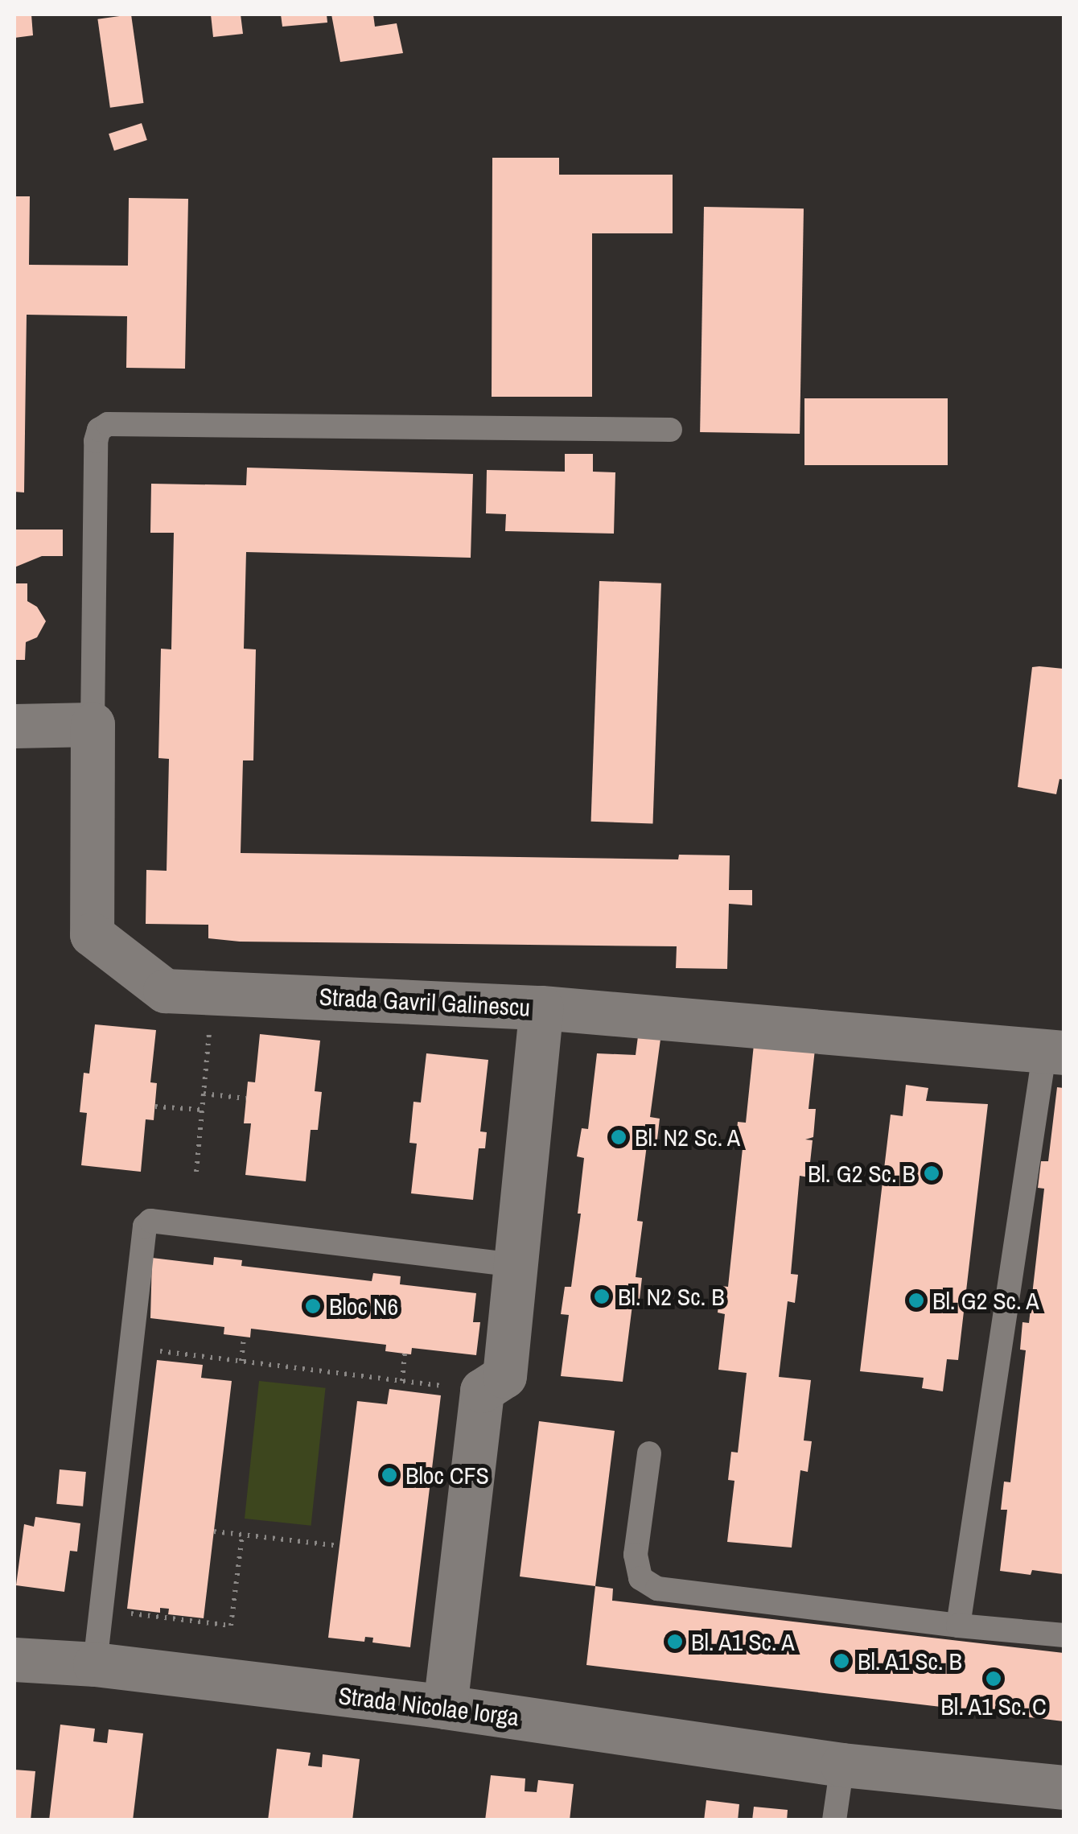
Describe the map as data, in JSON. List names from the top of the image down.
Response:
{
  "streets": {
    "street": ["Strada Gavril Galinescu", "Strada Nicolae Iorga"]
  },
  "places": [
    "Bl. N2 Sc. A",
    "Bl. G2 Sc. B",
    "Bl. N2 Sc. B",
    "Bl. G2 Sc. A",
    "Bloc N6",
    "Bloc CFS",
    "Bl. A1 Sc. A",
    "Bl. A1 Sc. B",
    "Bl. A1 Sc. C"
  ]
}
